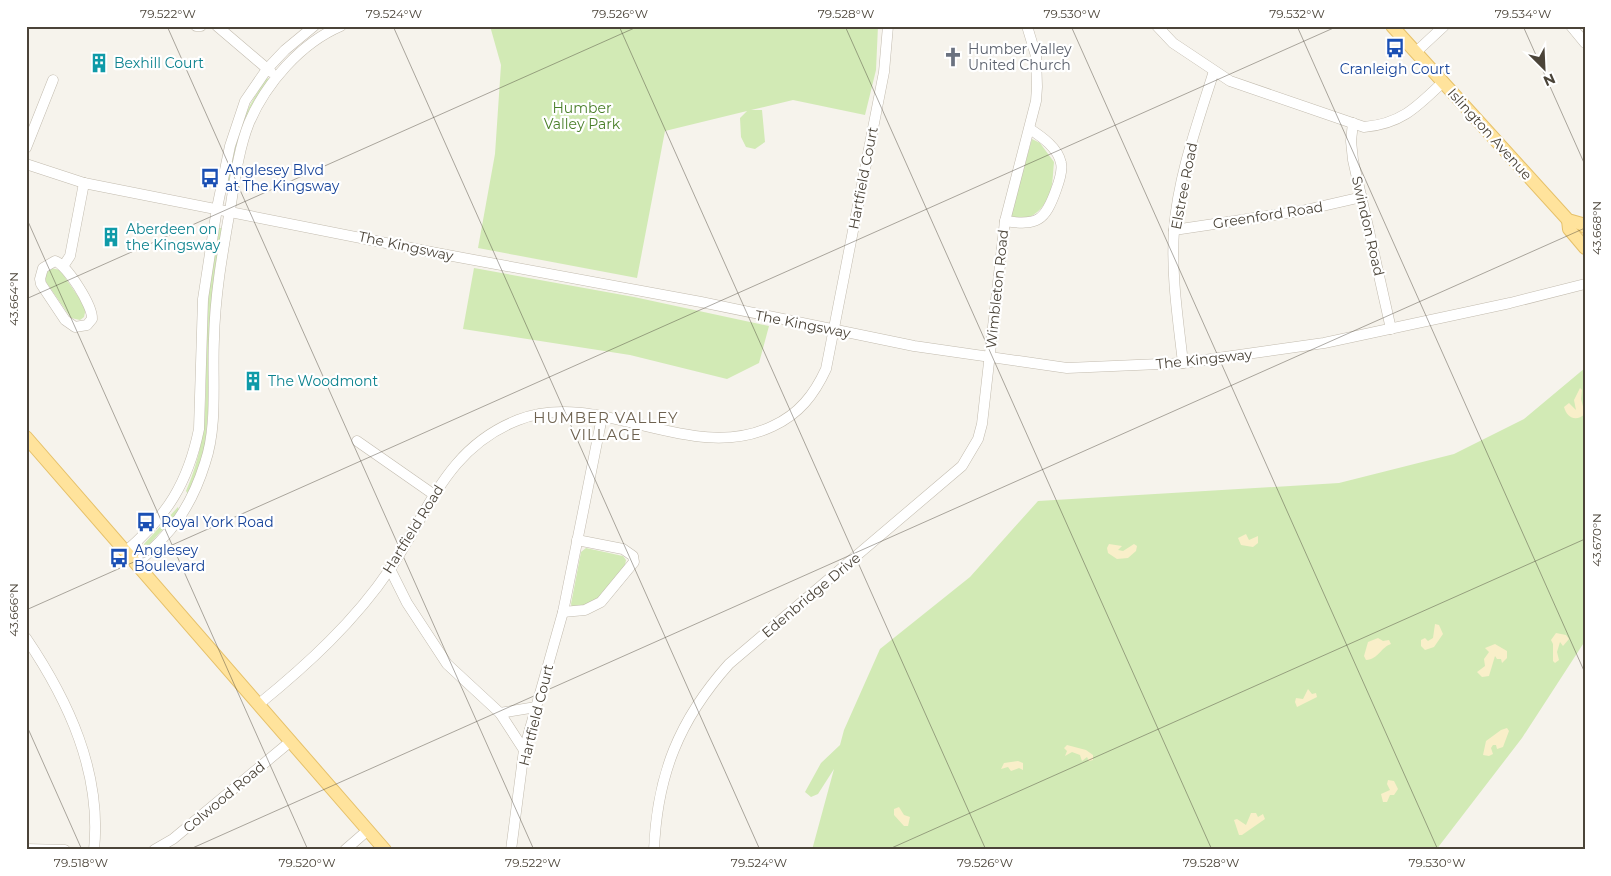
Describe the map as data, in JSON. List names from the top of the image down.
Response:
{
  "streets": {
    "main road": ["Islington Avenue"],
    "street": [
      "Hartfield Court",
      "Elstree Road",
      "Greenford Road",
      "Swindon Road",
      "The Kingsway",
      "Wimbleton Road",
      "Hartfield Road",
      "Edenbridge Drive",
      "Colwood Road"
    ]
  },
  "crossings": [
    ["Hartfield Court", "The Kingsway"],
    ["Hartfield Court", "Hartfield Road"],
    ["Elstree Road", "Greenford Road"],
    ["Elstree Road", "The Kingsway"],
    ["Greenford Road", "Swindon Road"],
    ["Swindon Road", "The Kingsway"],
    ["The Kingsway", "Wimbleton Road"],
    ["The Kingsway", "Hartfield Road"],
    ["The Kingsway", "Edenbridge Drive"],
    ["Wimbleton Road", "Edenbridge Drive"]
  ],
  "districts": ["HUMBER VALLEY VILLAGE"],
  "parks": ["Humber Valley Park"],
  "places": {
    "bus stop": [
      "Cranleigh Court",
      "Anglesey Blvd at The Kingsway",
      "Royal York Road",
      "Anglesey Boulevard"
    ],
    "church": ["Humber Valley United Church"],
    "building": ["Bexhill Court", "Aberdeen on the Kingsway", "The Woodmont"]
  },
  "north": "bottom right",
  "coordinates": [
    "79.522°W",
    "79.524°W",
    "79.526°W",
    "79.528°W",
    "79.530°W",
    "79.532°W",
    "79.534°W",
    "43.668°N",
    "43.664°N",
    "43.670°N",
    "43.666°N",
    "79.518°W",
    "79.520°W"
  ]
}
